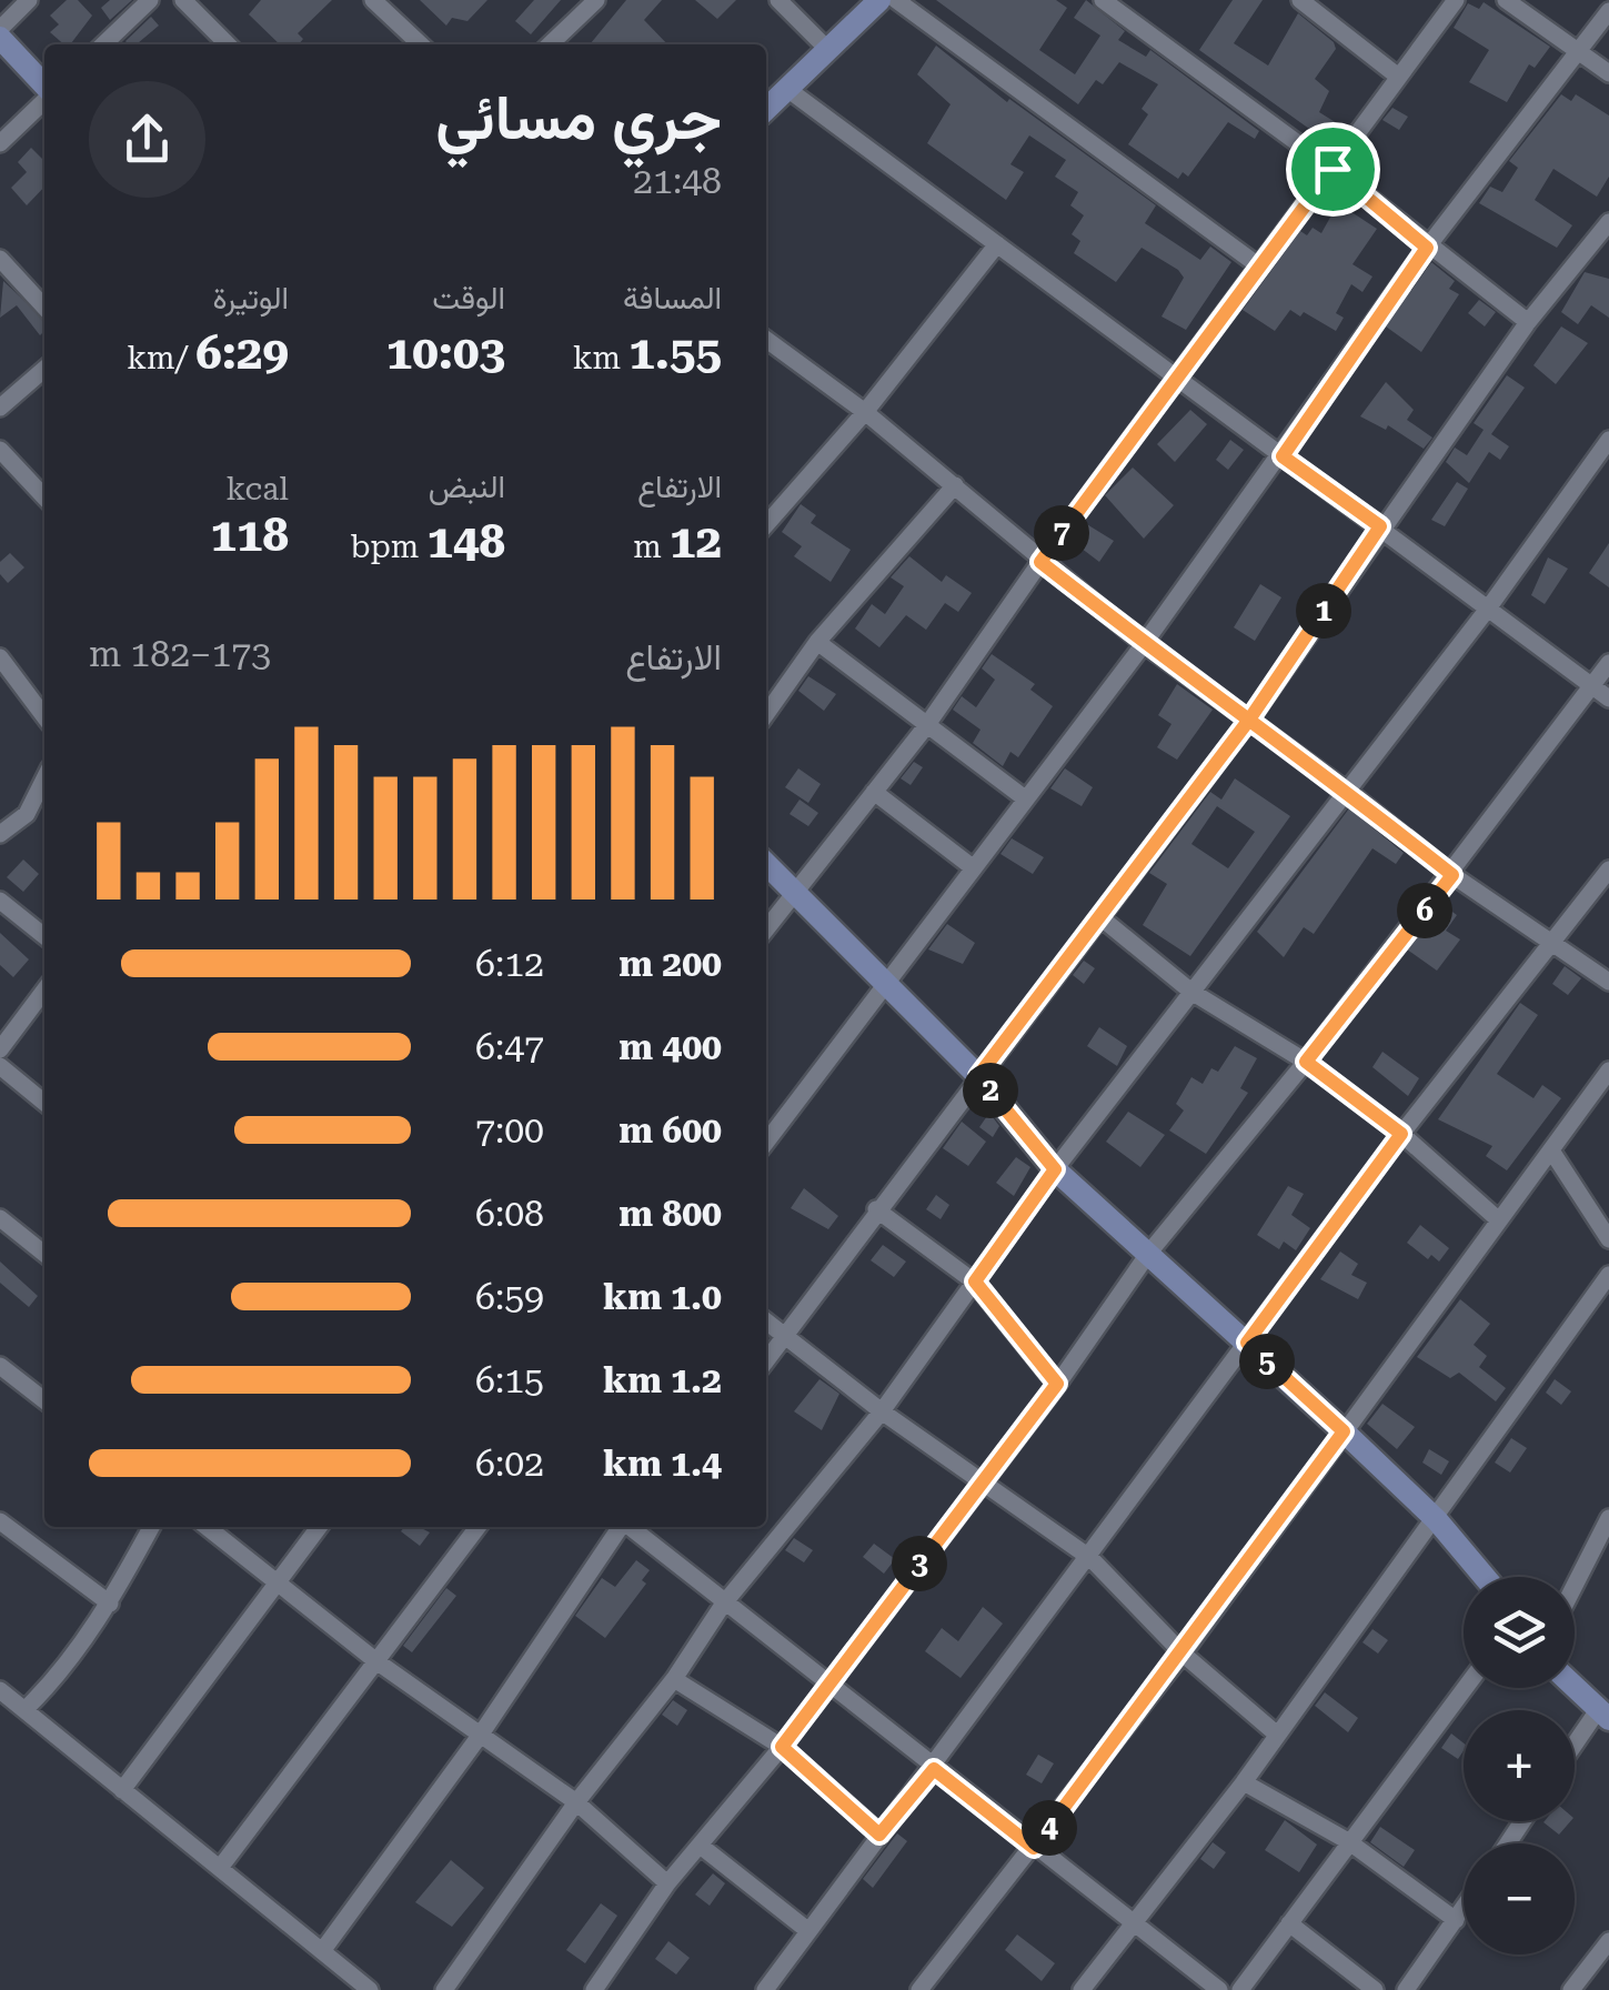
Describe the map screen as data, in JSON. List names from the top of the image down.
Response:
{
  "page": {
    "heading": ["جري مسائي", "21:48"],
    "stats": [
      ["المسافة", "1.55 km"],
      ["الوقت", "10:03"],
      ["الوتيرة", "6:29 /km"],
      ["الارتفاع", "12 m"],
      ["النبض", "148 bpm"],
      ["kcal", "118"]
    ],
    "pins": [
      "7",
      "1",
      "6",
      "2",
      "5",
      "3",
      "4"
    ],
    "chart": ["الارتفاع", "173–182 m"],
    "list": [
      {
        "name": "200 m",
        "note": "6:12"
      },
      {
        "name": "400 m",
        "note": "6:47"
      },
      {
        "name": "600 m",
        "note": "7:00"
      },
      {
        "name": "800 m",
        "note": "6:08"
      },
      {
        "name": "1.0 km",
        "note": "6:59"
      },
      {
        "name": "1.2 km",
        "note": "6:15"
      },
      {
        "name": "1.4 km",
        "note": "6:02"
      }
    ],
    "map_buttons": ["+", "−"]
  }
}
